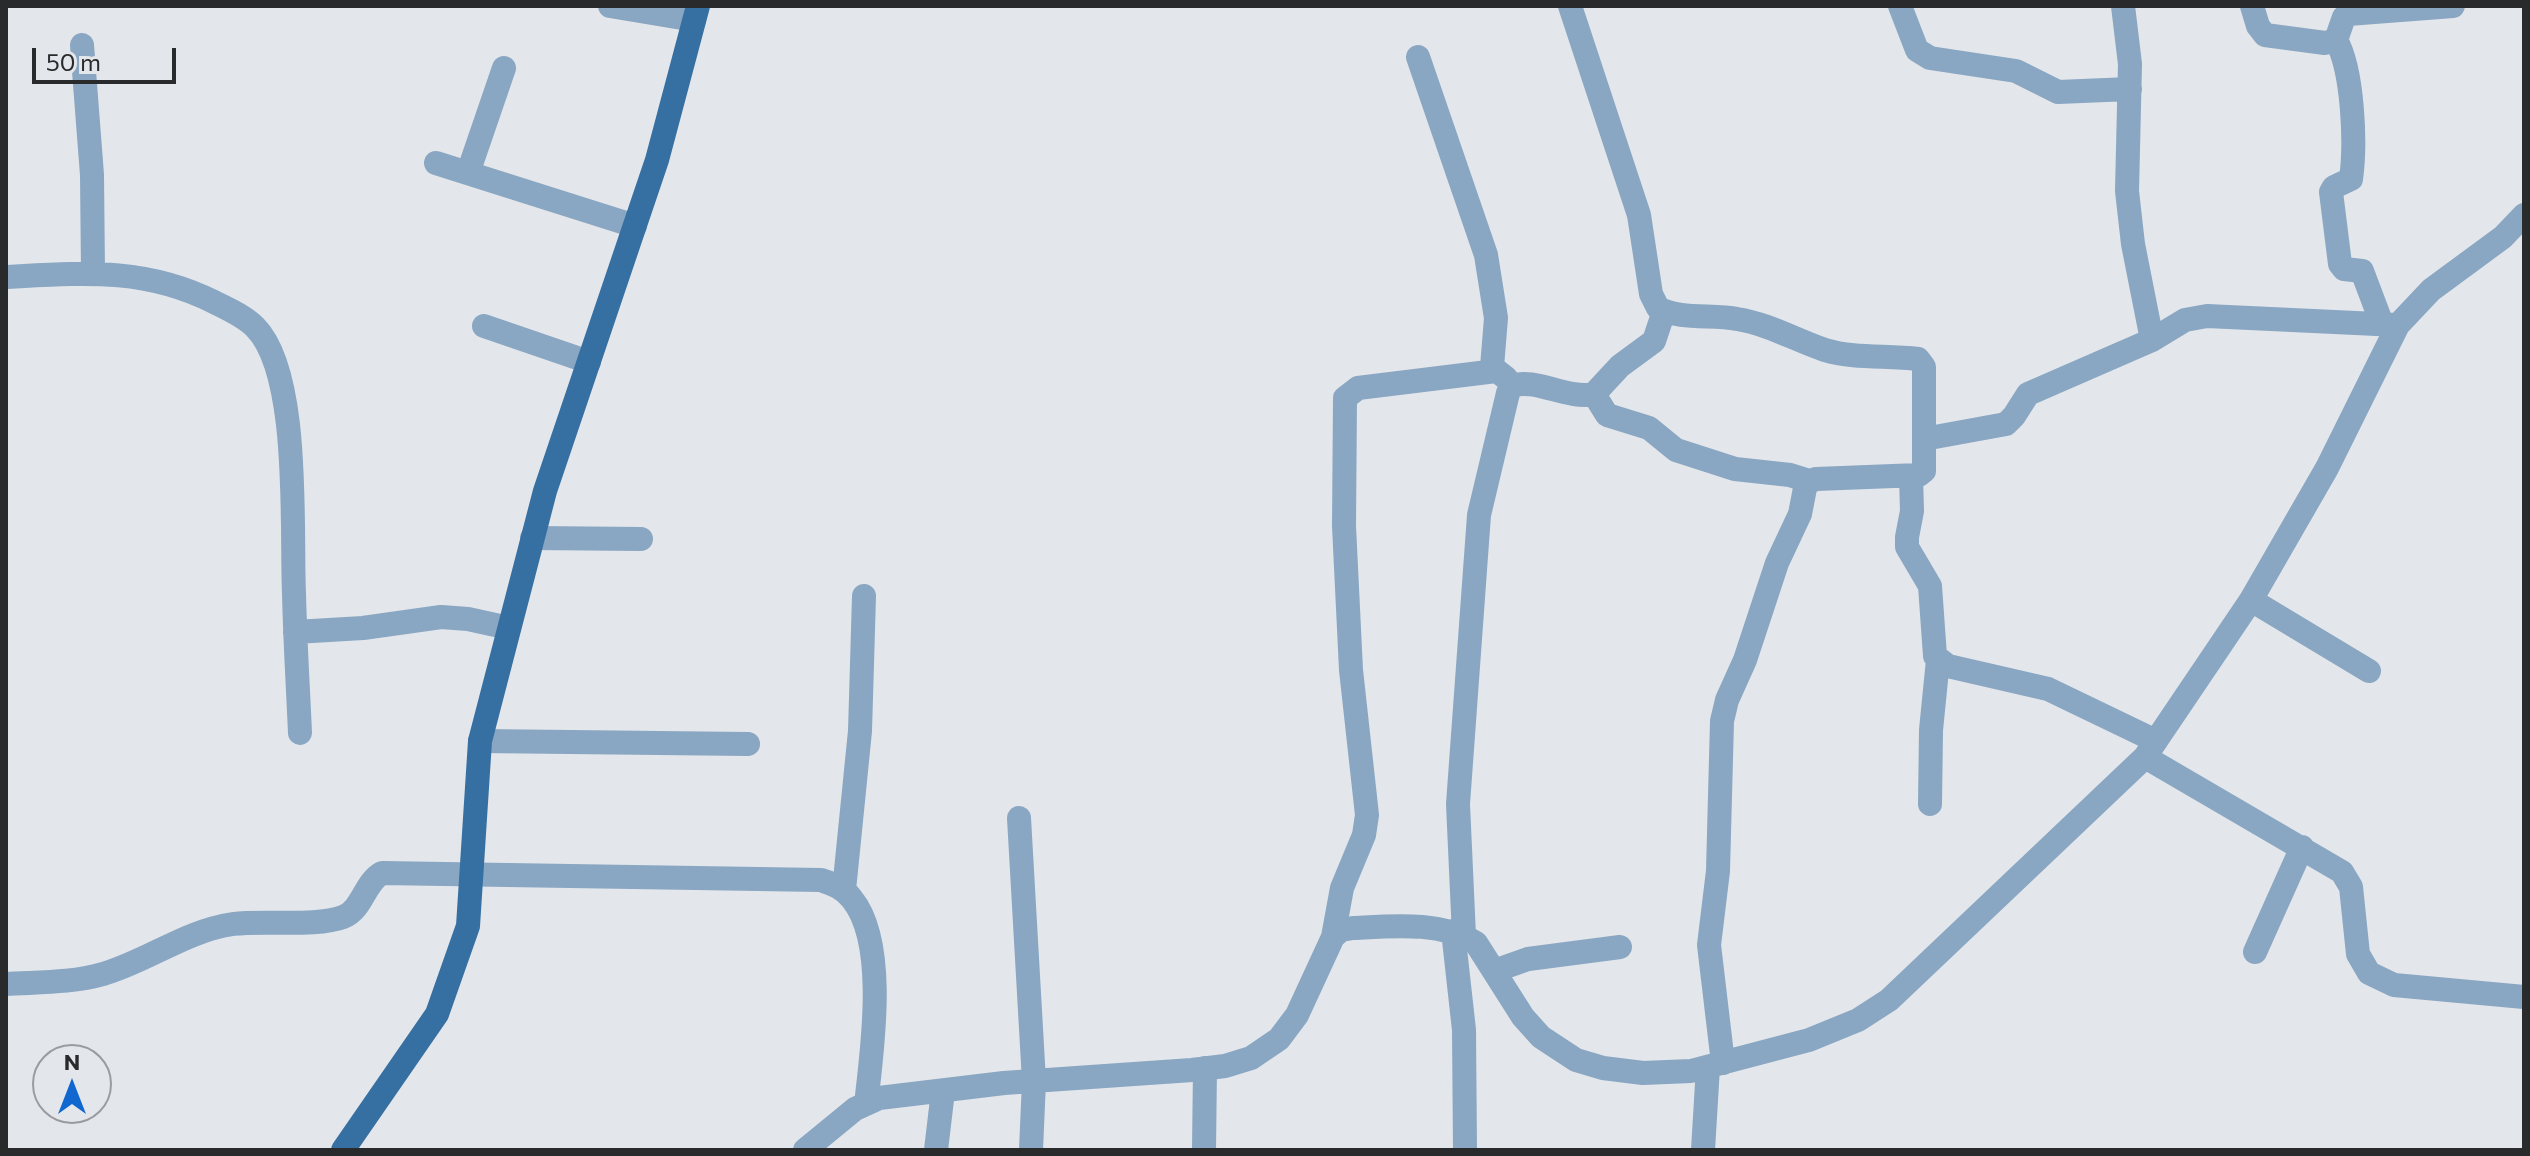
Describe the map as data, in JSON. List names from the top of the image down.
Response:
{
  "scale_bar": "50 m",
  "north": "top"
}
